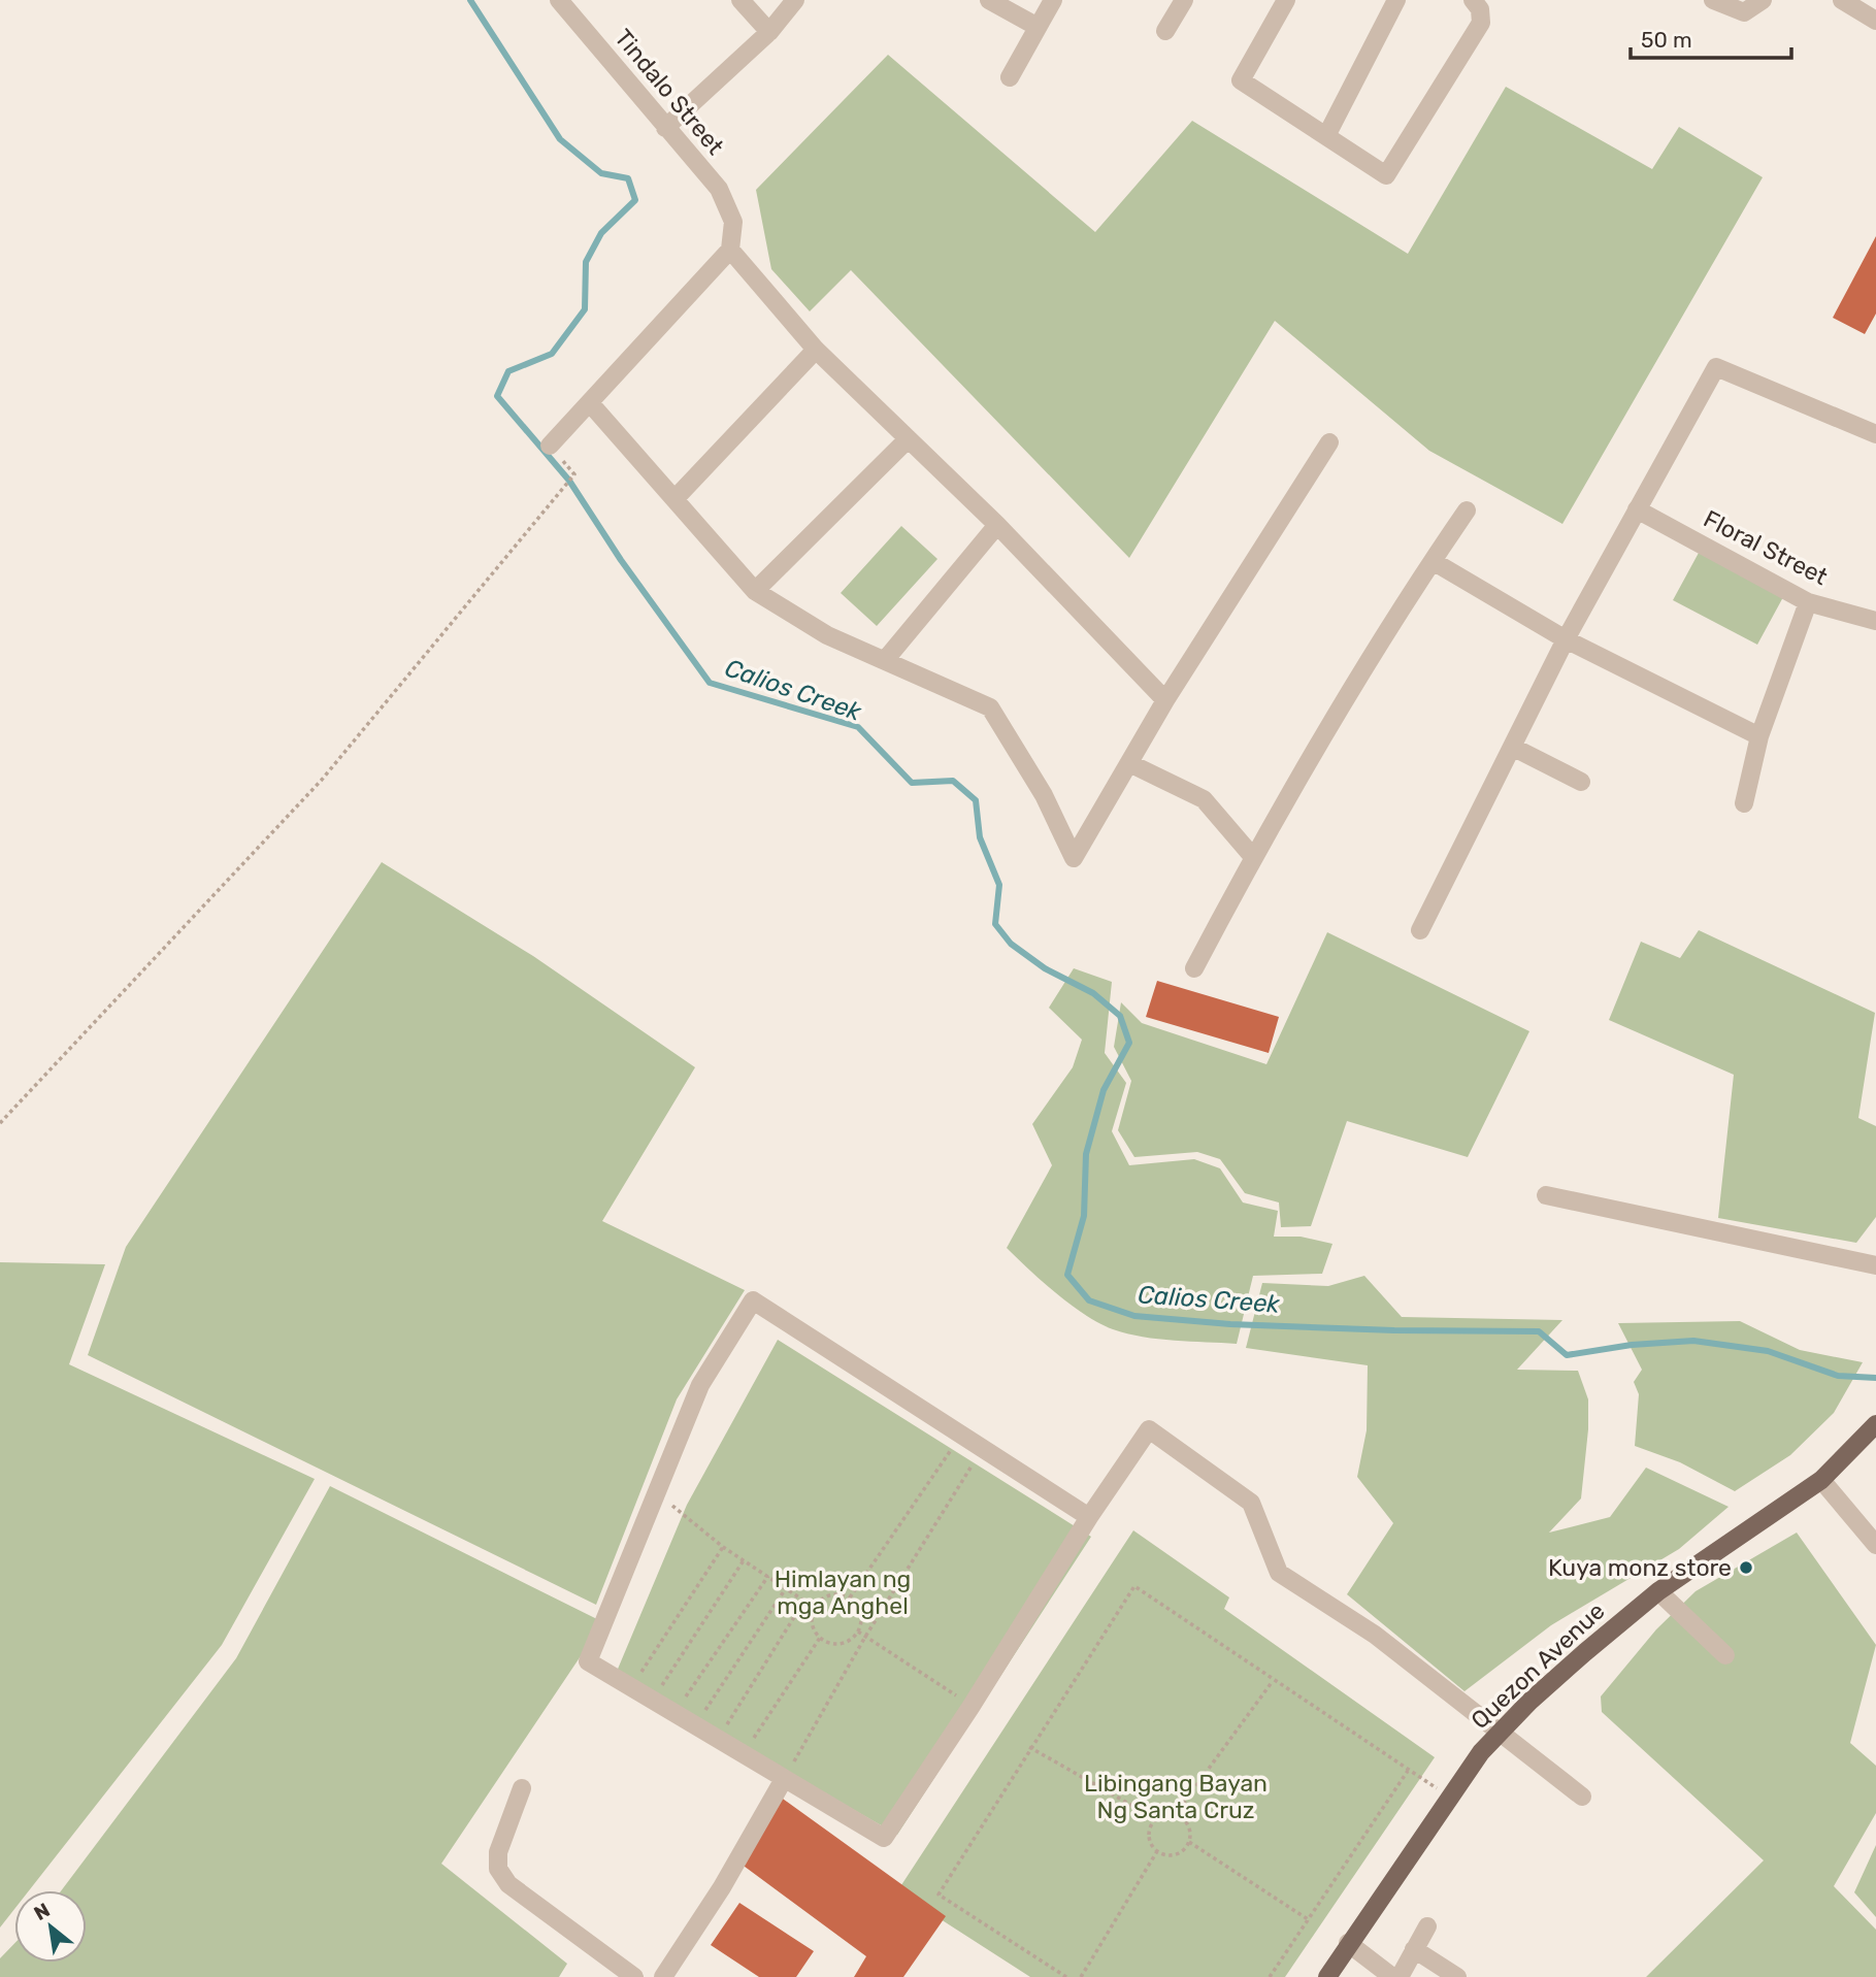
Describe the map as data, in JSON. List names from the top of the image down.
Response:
{
  "streets": {
    "main road": ["Quezon Avenue"],
    "street": ["Tindalo Street", "Floral Street"]
  },
  "water": ["Calios Creek"],
  "parks": ["Himlayan ng mga Anghel", "Libingang Bayan Ng Santa Cruz"],
  "places": ["Kuya monz store"],
  "scale_bar": "50 m",
  "north": "top left"
}
